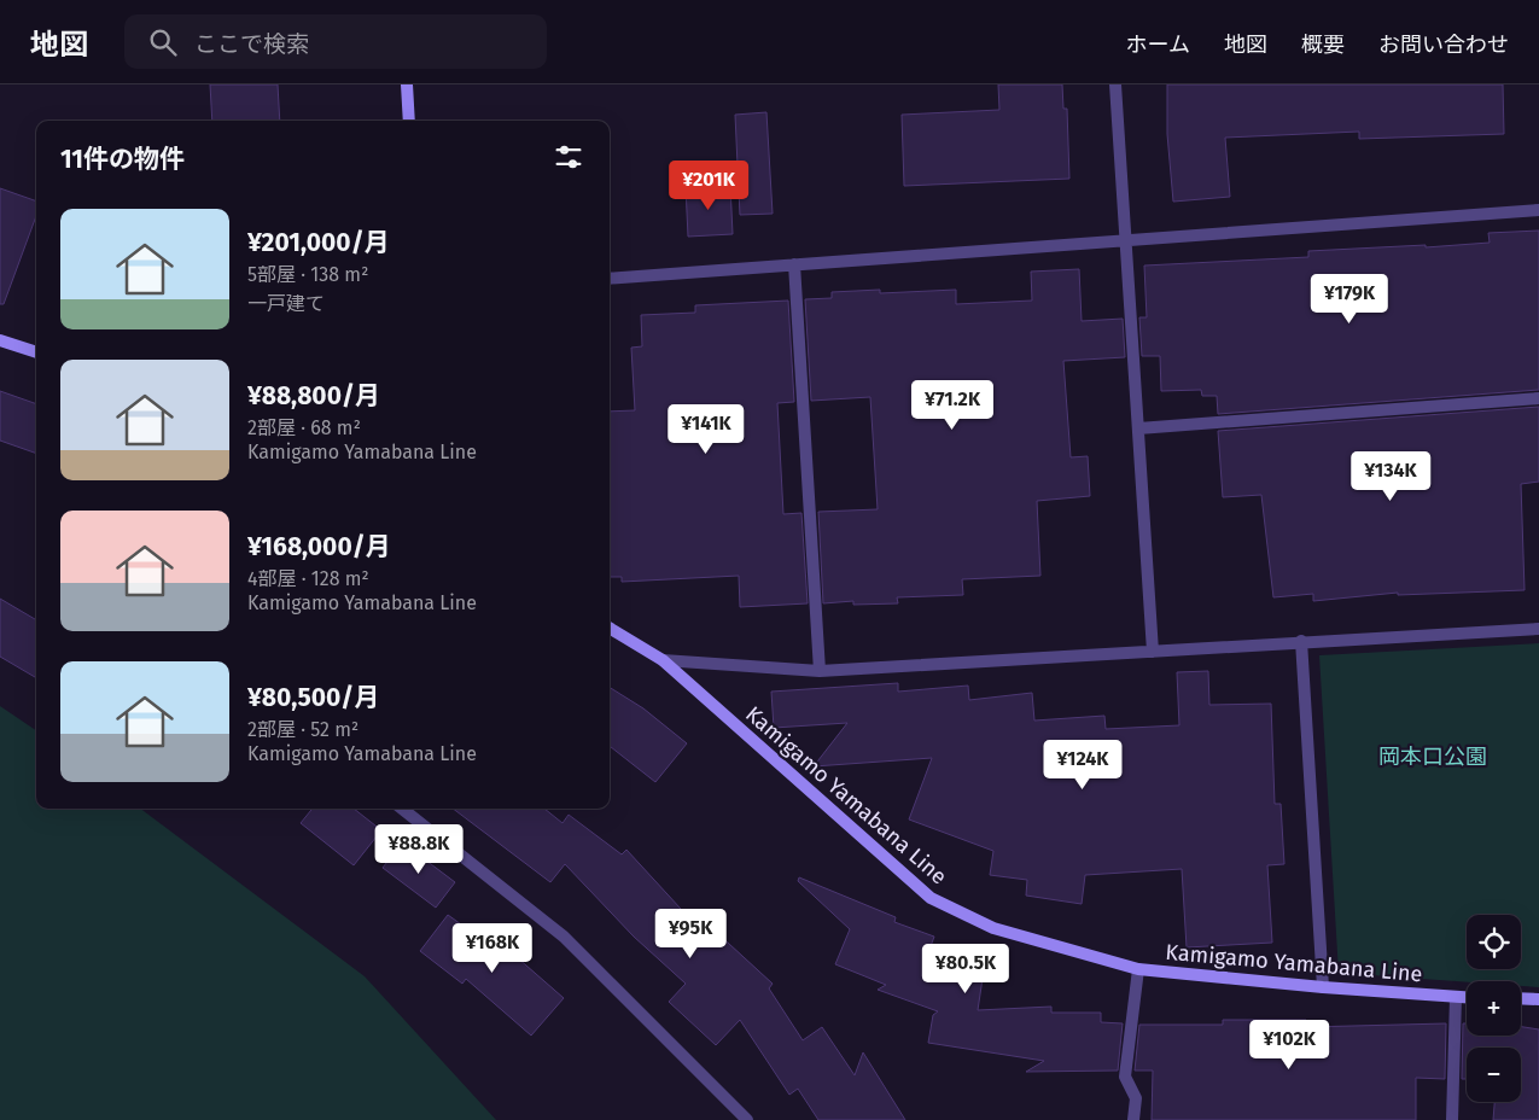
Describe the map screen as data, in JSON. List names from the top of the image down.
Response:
{
  "streets": {
    "main road": ["Kamigamo Yamabana Line"]
  },
  "parks": ["岡本口公園"],
  "page": {
    "header": "地図",
    "search": "ここで検索",
    "nav": [
      "ホーム",
      "地図",
      "概要",
      "お問い合わせ"
    ],
    "heading": "11件の物件",
    "price": [
      "¥201K",
      "¥179K",
      "¥71.2K",
      "¥141K",
      "¥134K",
      "¥124K",
      "¥88.8K",
      "¥95K",
      "¥168K",
      "¥80.5K",
      "¥102K"
    ],
    "list": [
      {
        "name": "¥201,000/月",
        "note": "5部屋 · 138 m² · 一戸建て"
      },
      {
        "name": "¥88,800/月",
        "note": "2部屋 · 68 m² · Kamigamo Yamabana Line"
      },
      {
        "name": "¥168,000/月",
        "note": "4部屋 · 128 m² · Kamigamo Yamabana Line"
      },
      {
        "name": "¥80,500/月",
        "note": "2部屋 · 52 m² · Kamigamo Yamabana Line"
      }
    ],
    "map_buttons": ["+", "−"]
  }
}
